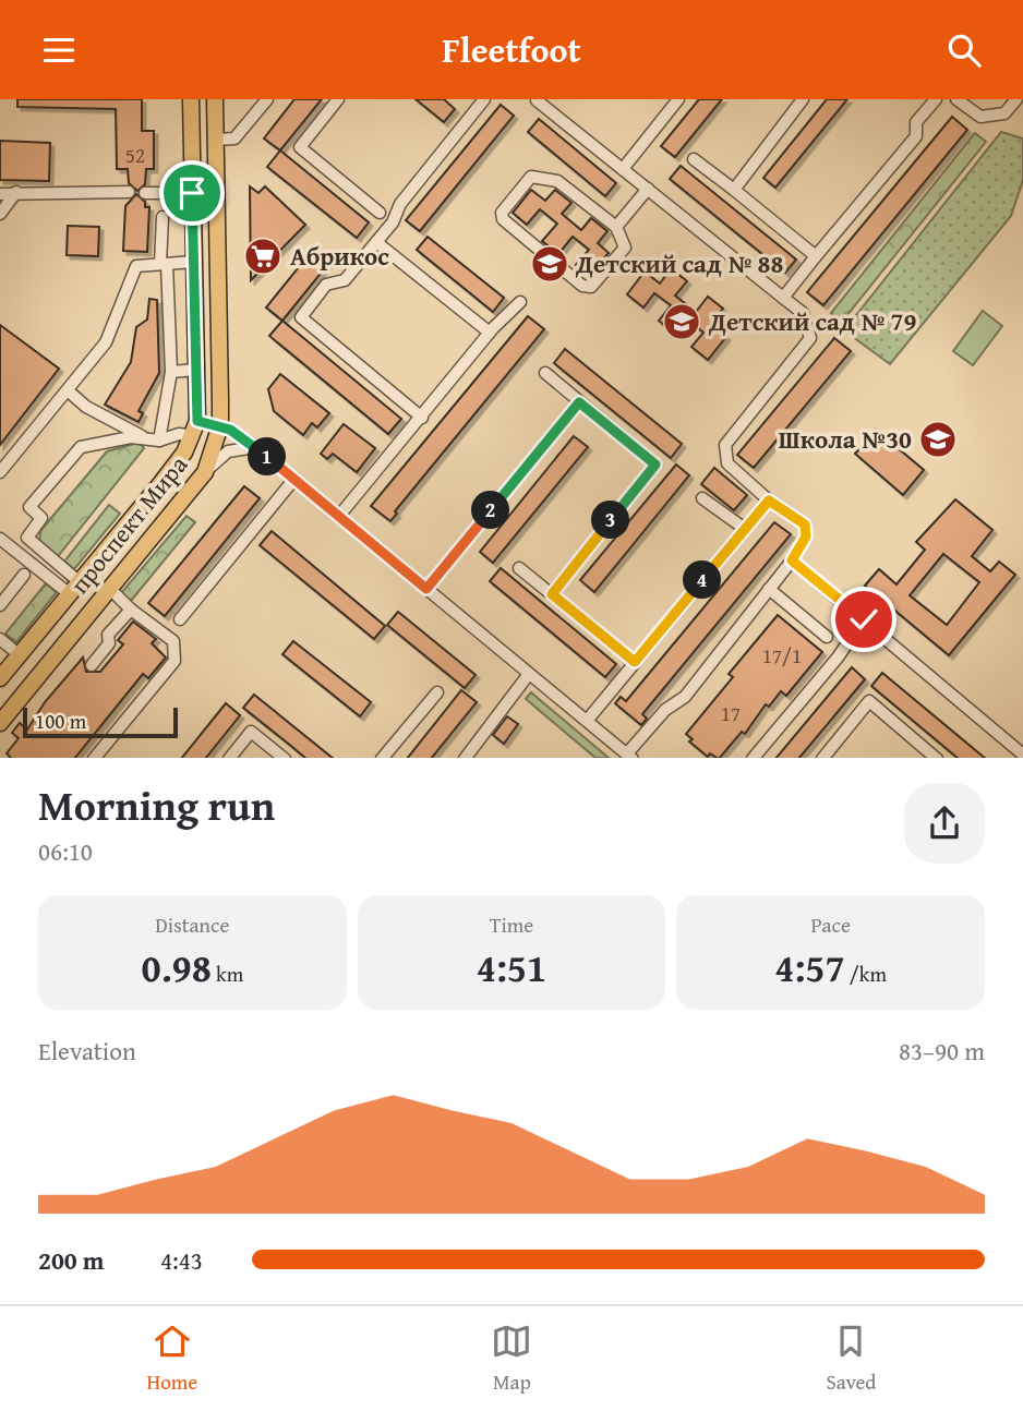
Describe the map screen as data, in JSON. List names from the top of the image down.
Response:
{
  "streets": {
    "main road": ["проспект Мира"]
  },
  "places": {
    "supermarket": ["Абрикос"],
    "school or university": ["Детский сад № 88", "Детский сад № 79", "Школа №30"]
  },
  "house_numbers": ["52", "17/1", "17"],
  "scale_bar": "100 m",
  "page": {
    "header": "Fleetfoot",
    "pins": [
      "1",
      "2",
      "3",
      "4"
    ],
    "scale": "100 m",
    "heading": ["Morning run", "06:10"],
    "stats": [
      ["Distance", "0.98 km"],
      ["Time", "4:51"],
      ["Pace", "4:57 /km"]
    ],
    "chart": ["Elevation", "83–90 m"],
    "list": [
      {
        "name": "200 m",
        "note": "4:43"
      }
    ],
    "tabs": ["Home", "Map", "Saved"]
  }
}
